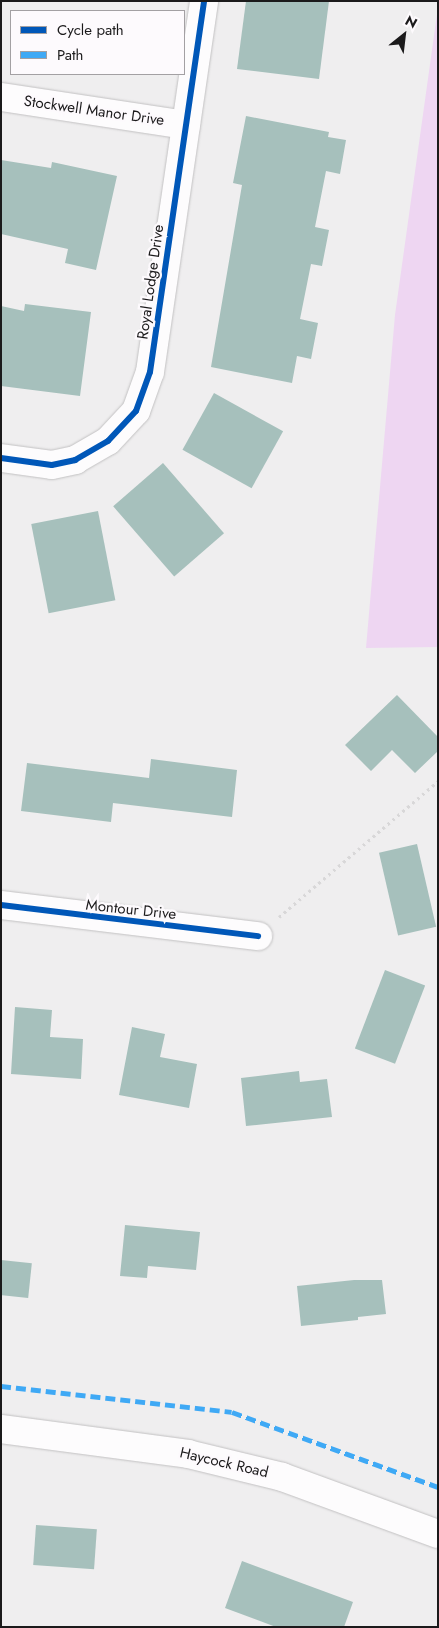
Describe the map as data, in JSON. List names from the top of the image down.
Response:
{
  "streets": {
    "street": [
      "Stockwell Manor Drive",
      "Royal Lodge Drive",
      "Montour Drive",
      "Haycock Road"
    ]
  },
  "crossings": [
    ["Stockwell Manor Drive", "Royal Lodge Drive"]
  ],
  "legend": ["Cycle path", "Path"],
  "north": "top right"
}
